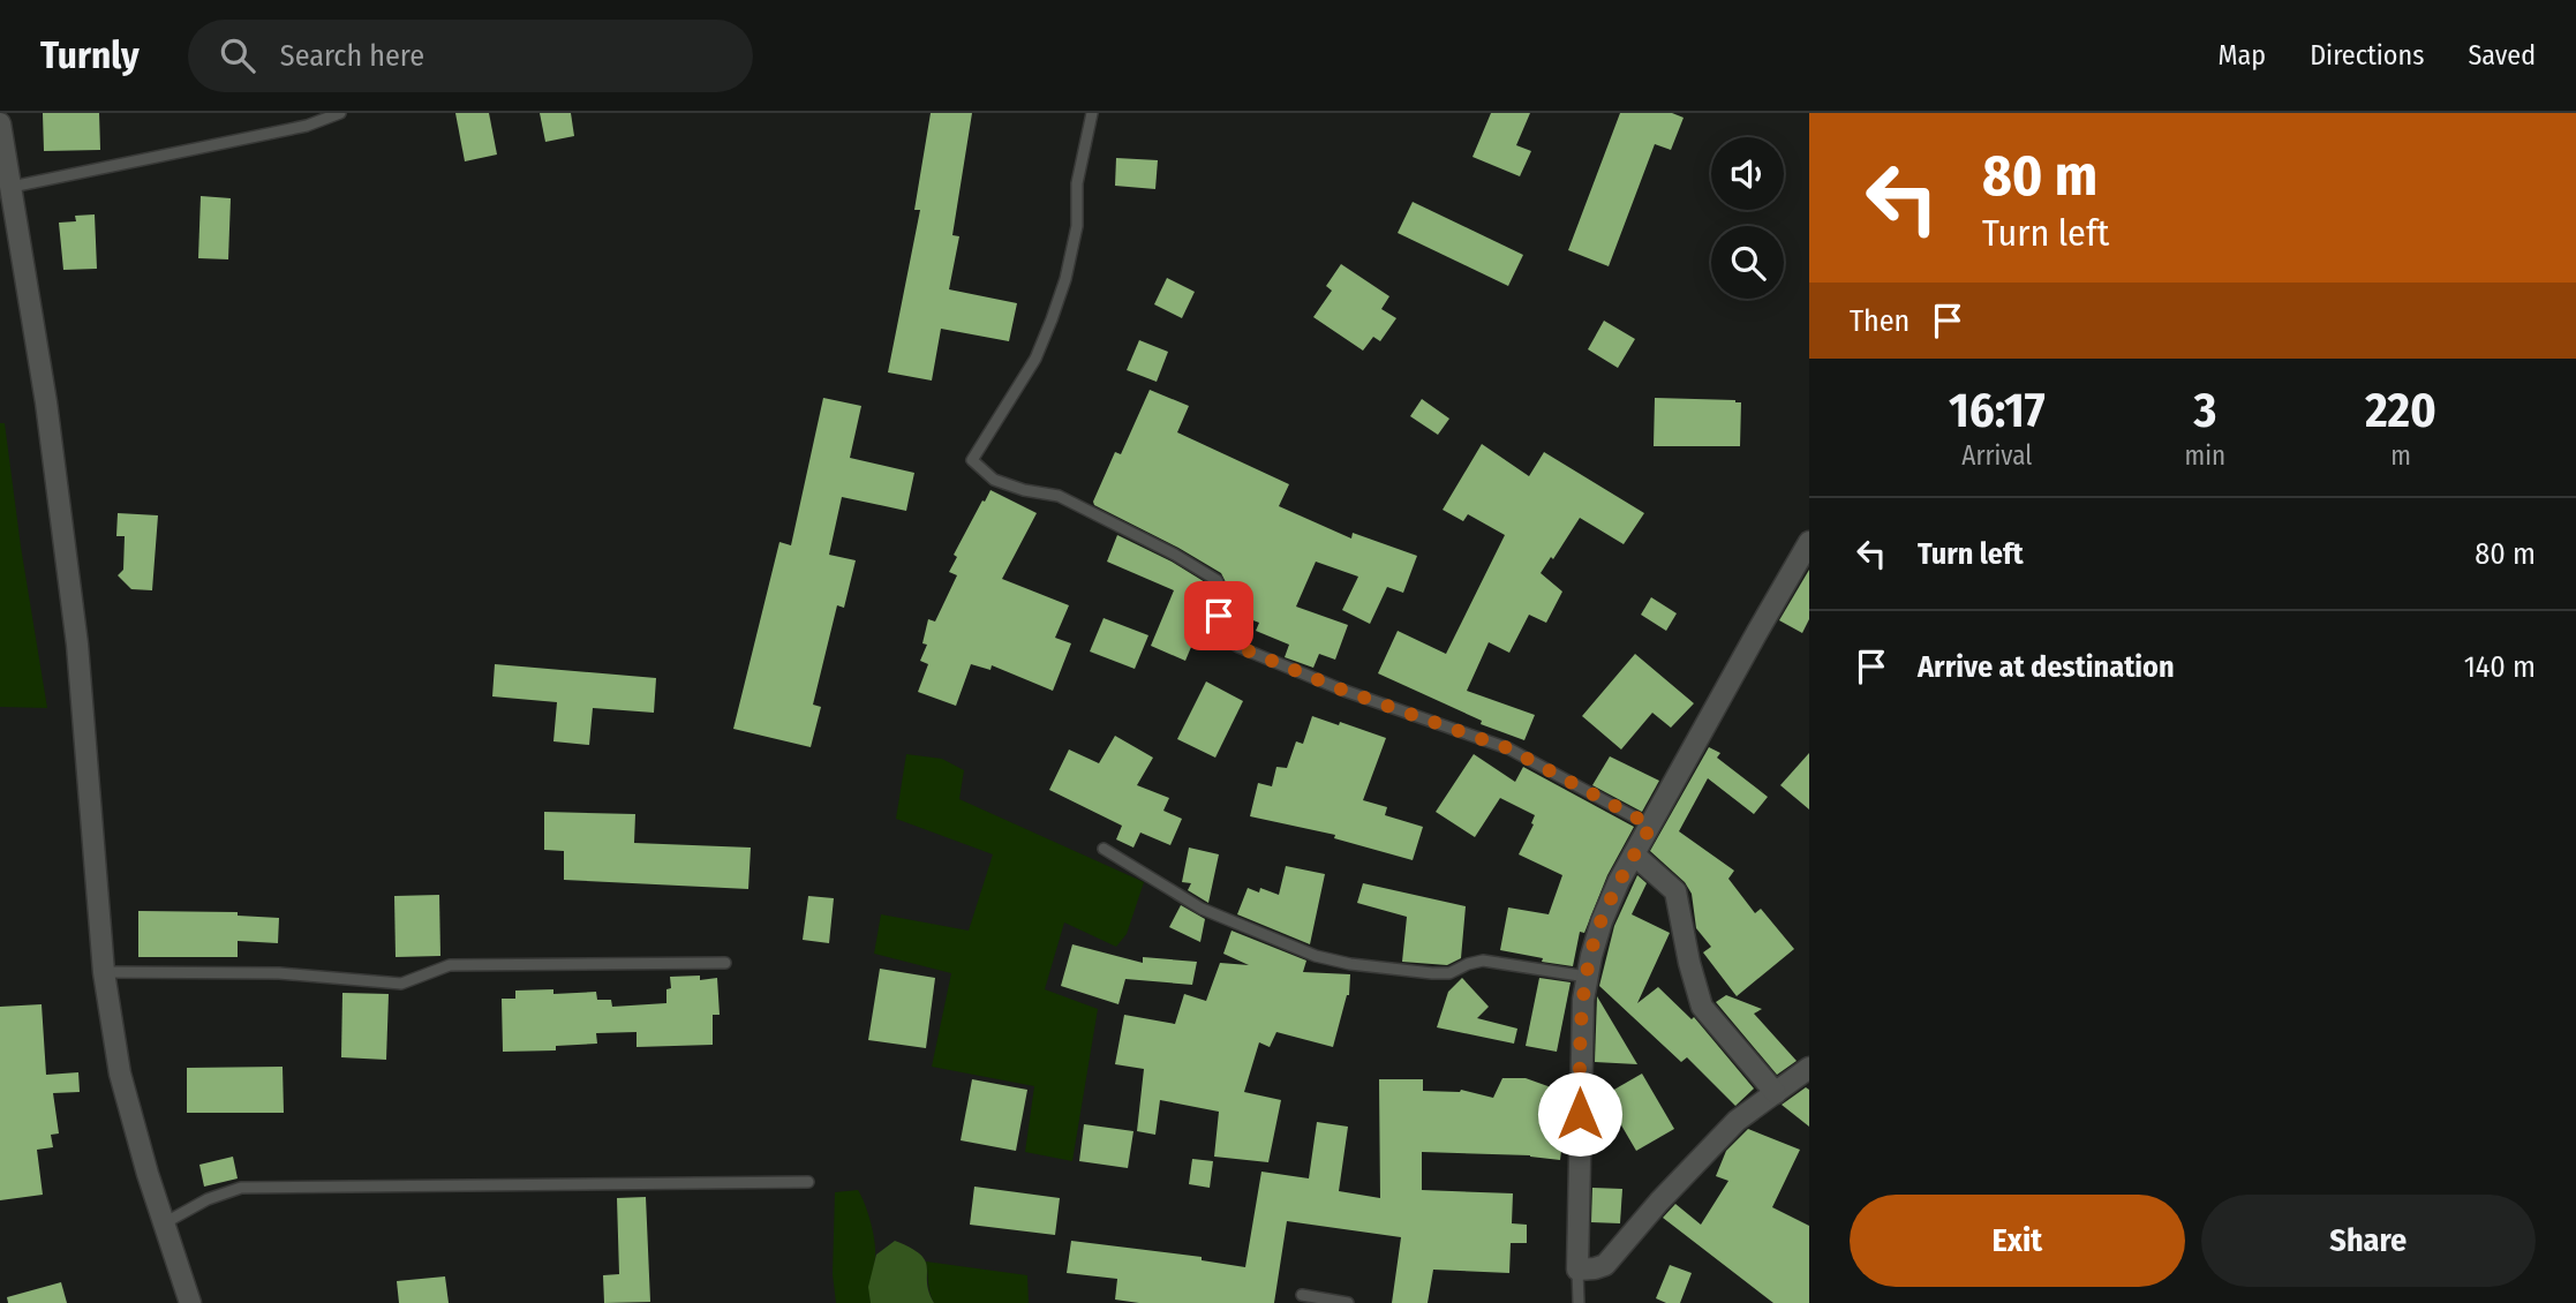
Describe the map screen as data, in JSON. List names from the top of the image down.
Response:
{
  "page": {
    "header": "Turnly",
    "search": "Search here",
    "nav": ["Map", "Directions", "Saved"],
    "turn": ["80 m", "Turn left"],
    "then": "Then",
    "eta": [
      "16:17",
      "Arrival",
      "3",
      "min",
      "220",
      "m"
    ],
    "list": [
      {
        "name": "Turn left",
        "value": "80 m"
      },
      {
        "name": "Arrive at destination",
        "value": "140 m"
      }
    ],
    "buttons": ["Exit", "Share"]
  }
}
